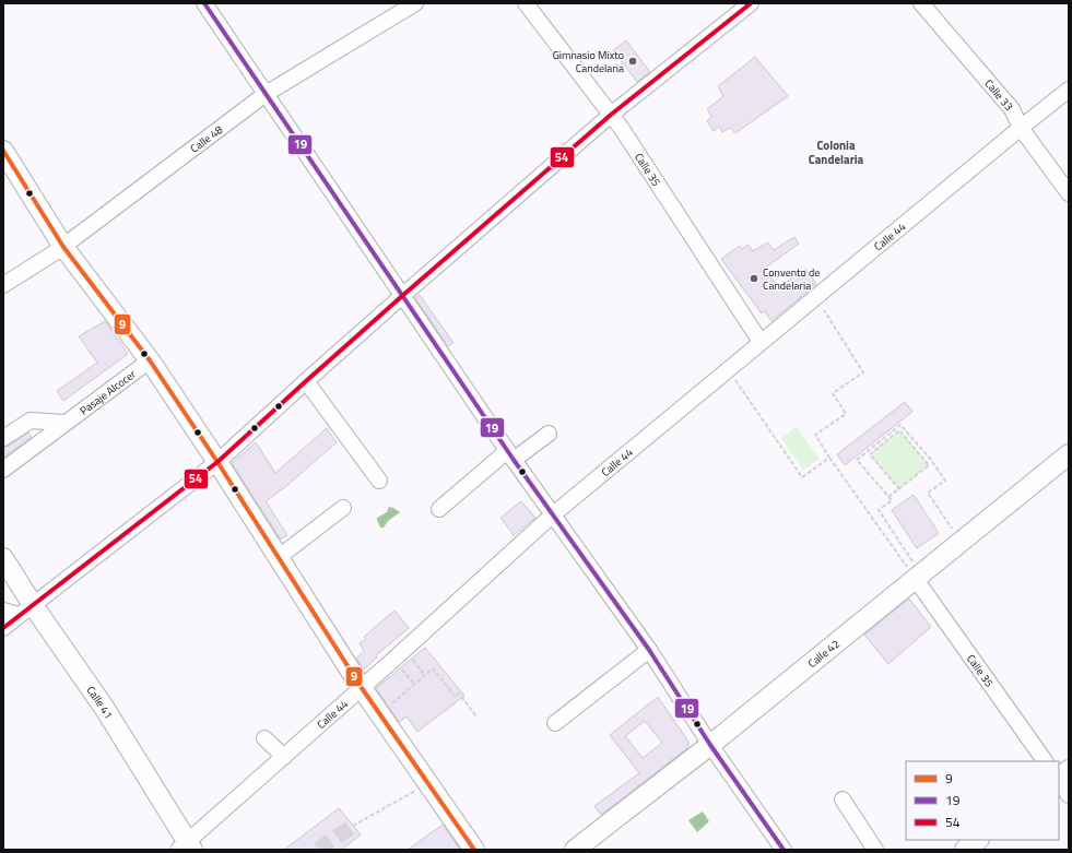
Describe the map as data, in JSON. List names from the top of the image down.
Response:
{
  "streets": {
    "main road": ["Calle 42", "Calle 41"],
    "street": [
      "Calle 33",
      "Calle 48",
      "Calle 35",
      "Calle 44",
      "Pasaje Alcocer"
    ]
  },
  "crossings": [
    ["Calle 33", "Calle 44"],
    ["Calle 35", "Calle 44"],
    ["Calle 35", "Calle 42"],
    ["Calle 44", "Calle 41"]
  ],
  "districts": ["Colonia Candelaria"],
  "places": ["Gimnasio Mixto Candelaria", "Convento de Candelaria"],
  "lines": ["transit line 19", "transit line 54", "transit line 9"],
  "legend": ["9", "19", "54"]
}
